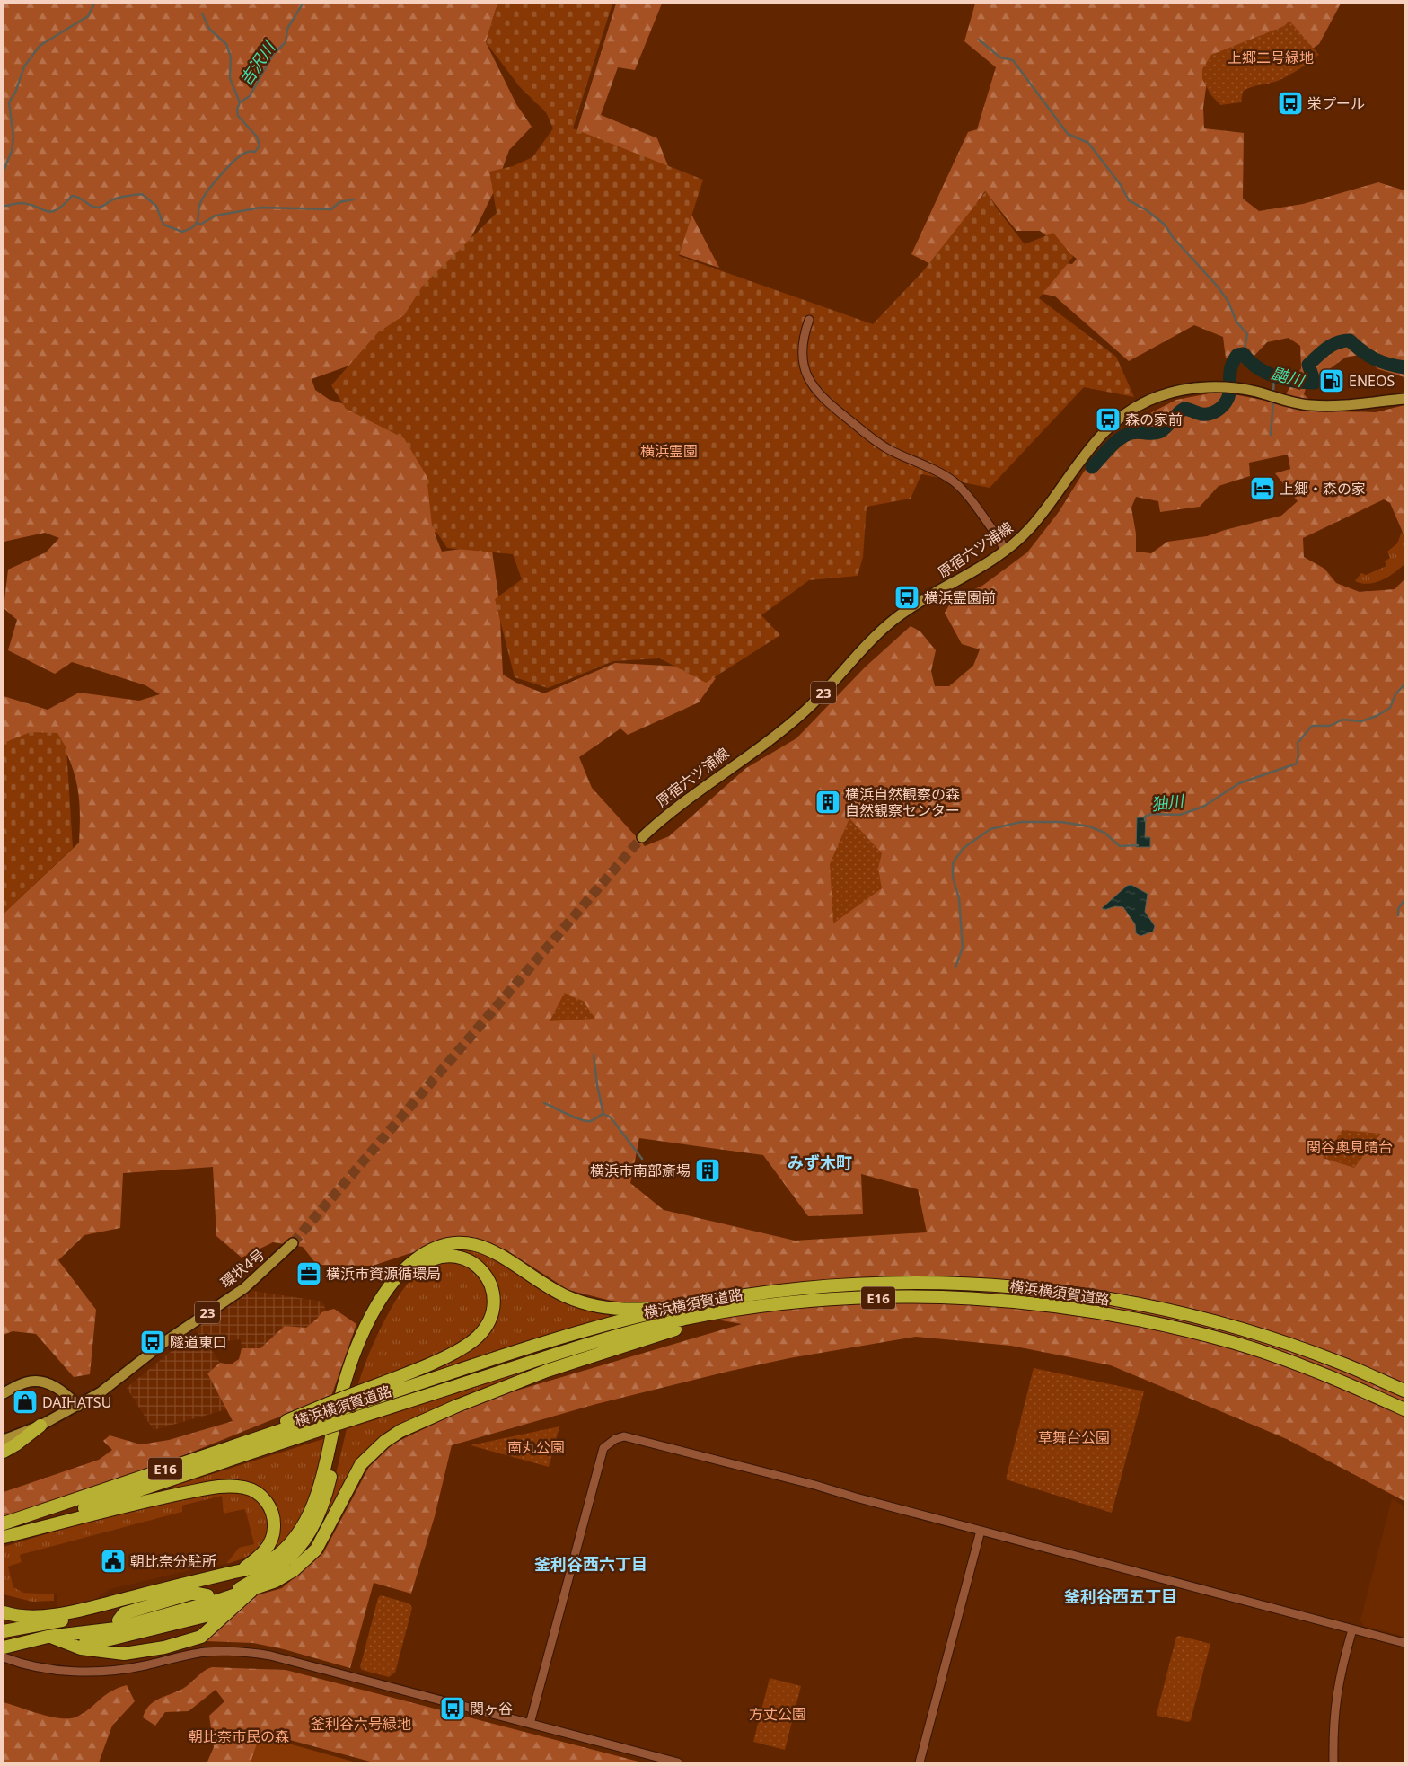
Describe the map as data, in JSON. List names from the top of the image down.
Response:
{
  "streets": {
    "highway": ["横浜横須賀道路", "E16"],
    "main road": ["原宿六ツ浦線", "23", "環状4号"]
  },
  "districts": ["みず木町", "釜利谷西六丁目", "釜利谷西五丁目"],
  "water": ["吉沢川", "鼬川", "㹨川"],
  "parks": [
    "上郷二号緑地",
    "横浜霊園",
    "関谷奥見晴台",
    "草舞台公園",
    "南丸公園",
    "方丈公園",
    "釜利谷六号緑地",
    "朝比奈市民の森"
  ],
  "places": {
    "bus stop": [
      "栄プール",
      "森の家前",
      "横浜霊園前",
      "隧道東口",
      "関ヶ谷"
    ],
    "fuel station": ["ENEOS"],
    "hotel": ["上郷・森の家"],
    "building": ["横浜自然観察の森 自然観察センター", "横浜市南部斎場"],
    "office": ["横浜市資源循環局"],
    "shop": ["DAIHATSU"],
    "public building": ["朝比奈分駐所"]
  }
}
